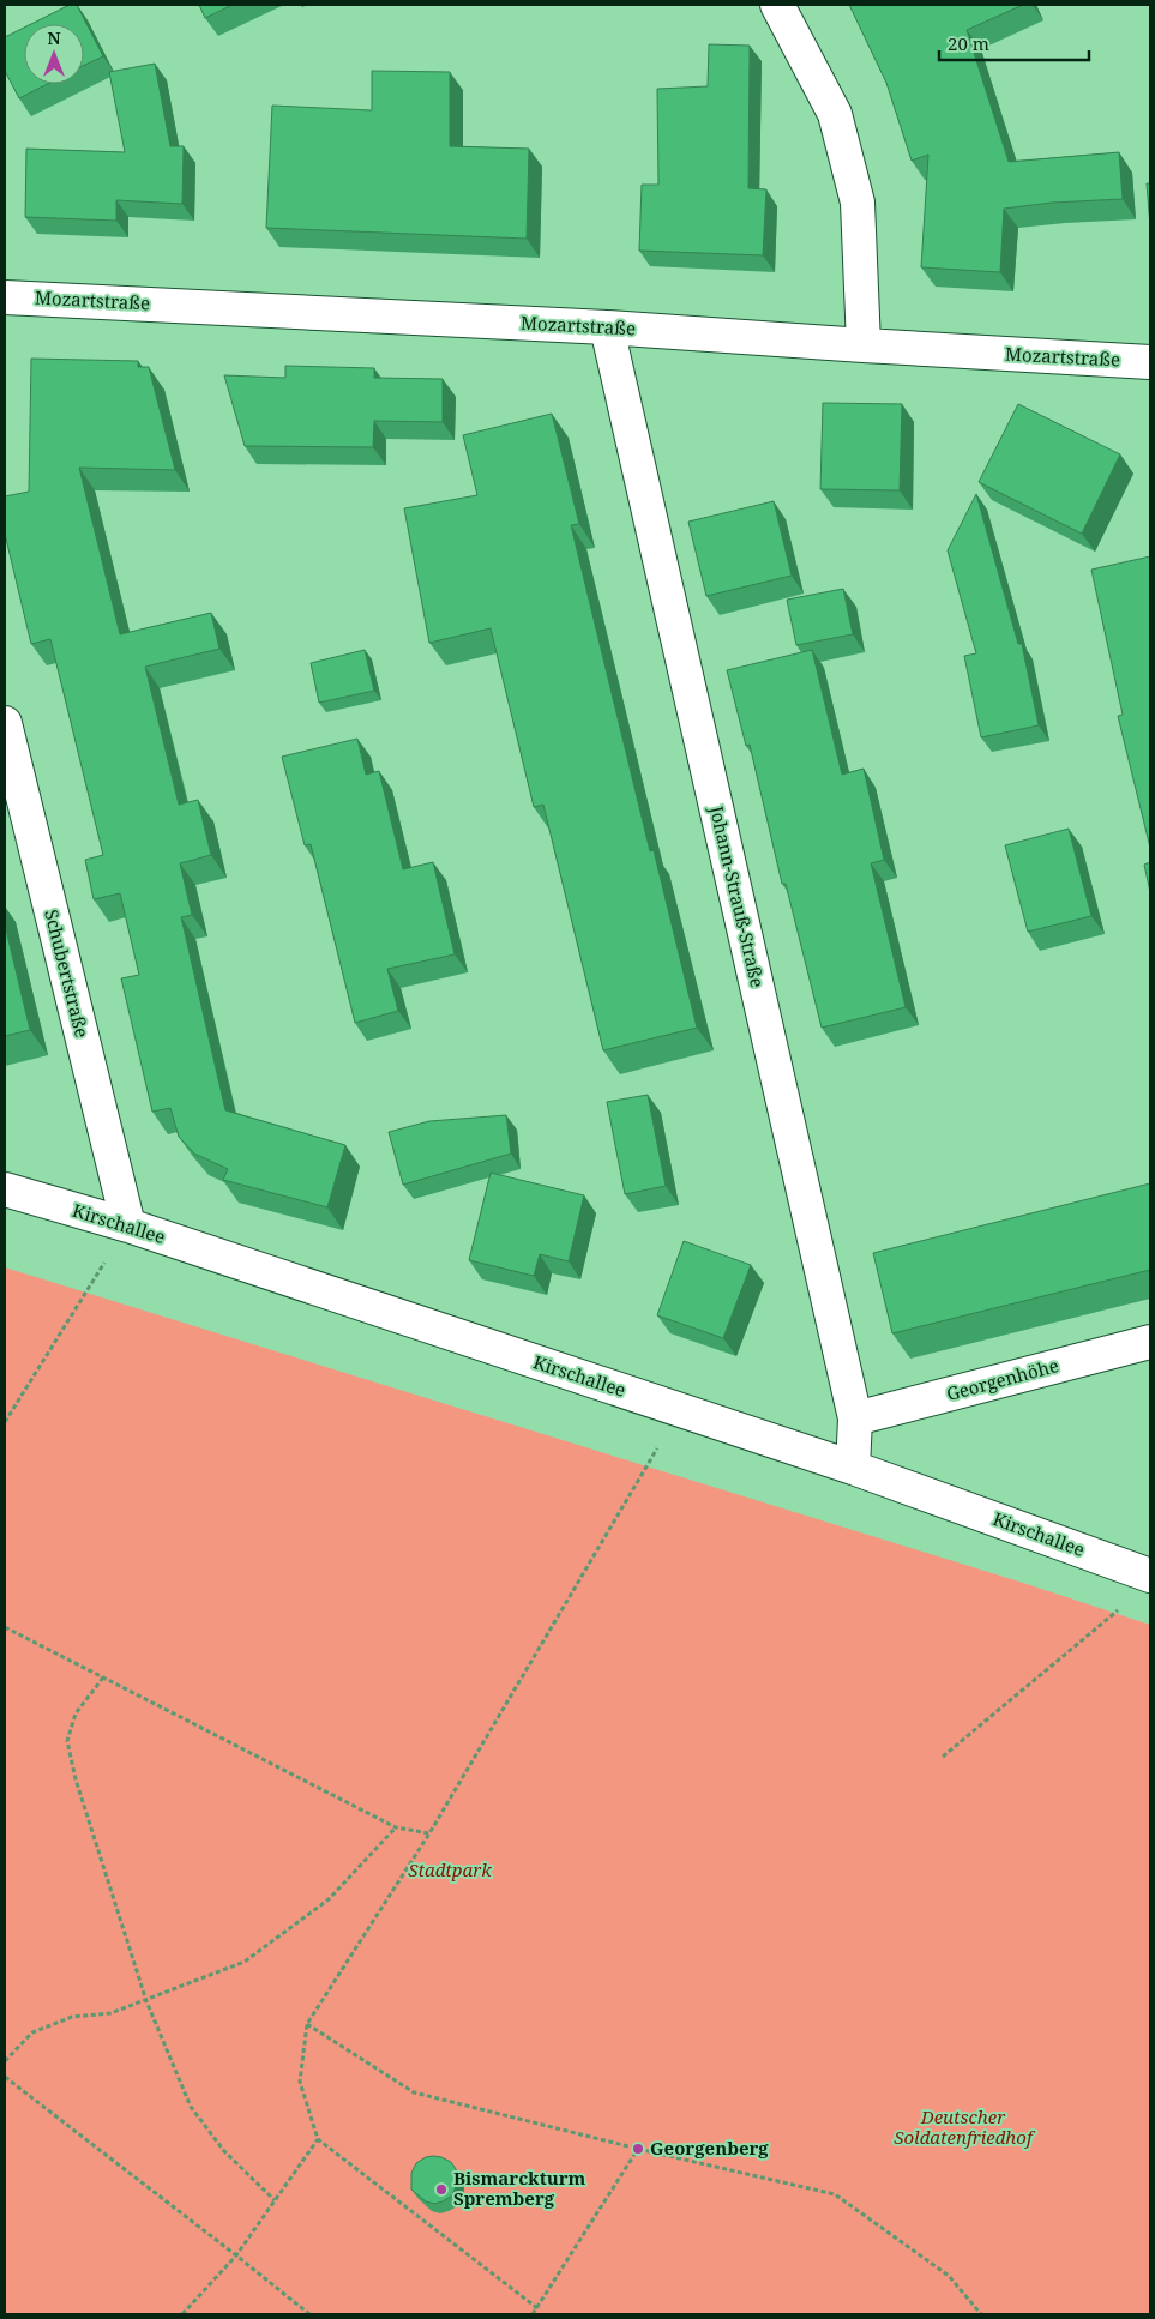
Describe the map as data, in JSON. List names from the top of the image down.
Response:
{
  "streets": {
    "street": [
      "Mozartstraße",
      "Johann-Strauß-Straße",
      "Schubertstraße",
      "Kirschallee",
      "Georgenhöhe"
    ]
  },
  "crossings": [
    ["Mozartstraße", "Johann-Strauß-Straße"],
    ["Johann-Strauß-Straße", "Kirschallee"],
    ["Johann-Strauß-Straße", "Georgenhöhe"],
    ["Schubertstraße", "Kirschallee"]
  ],
  "parks": ["Stadtpark", "Deutscher Soldatenfriedhof"],
  "places": ["Georgenberg", "Bismarckturm Spremberg"],
  "scale_bar": "20 m",
  "north": "top"
}
